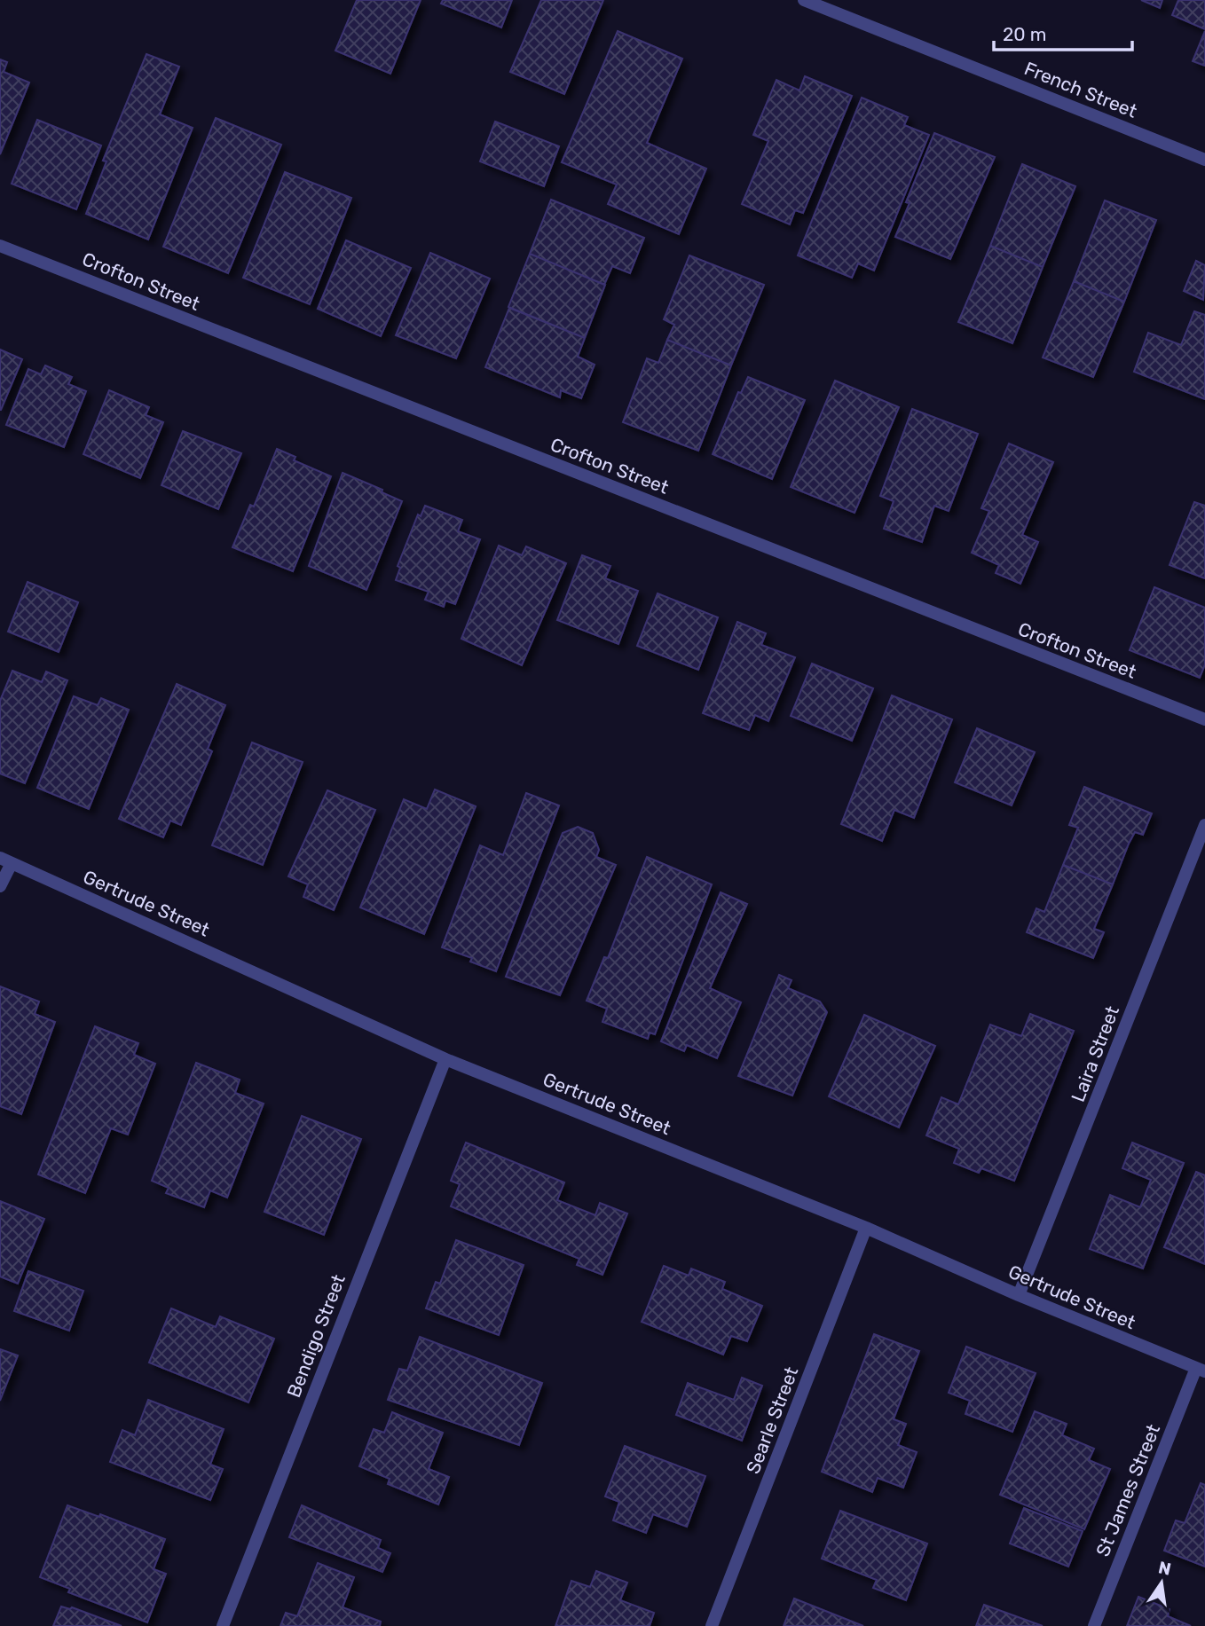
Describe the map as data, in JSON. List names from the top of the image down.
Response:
{
  "streets": {
    "street": [
      "French Street",
      "Crofton Street",
      "Gertrude Street",
      "Laira Street",
      "Bendigo Street",
      "Searle Street",
      "St James Street"
    ]
  },
  "crossings": [
    ["Gertrude Street", "Laira Street"],
    ["Gertrude Street", "Bendigo Street"],
    ["Gertrude Street", "Searle Street"],
    ["Gertrude Street", "St James Street"]
  ],
  "scale_bar": "20 m",
  "north": "top"
}
